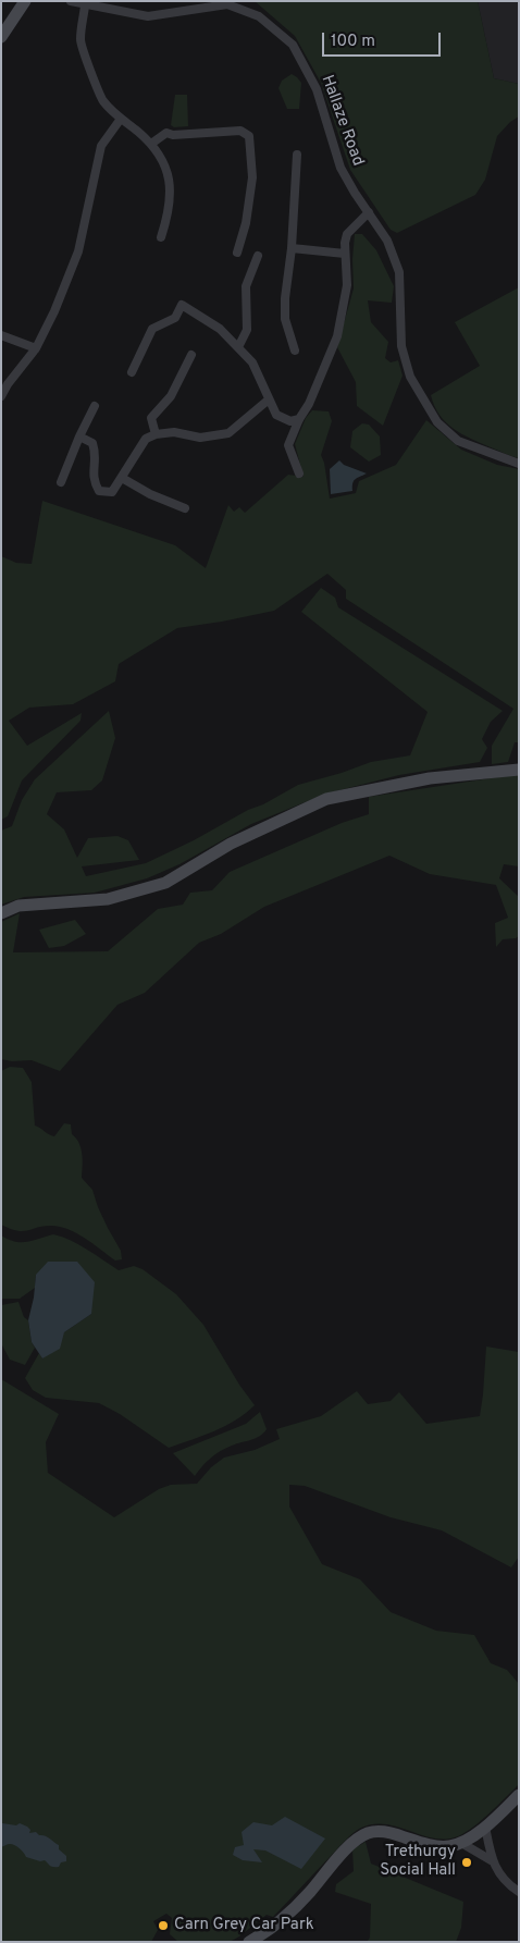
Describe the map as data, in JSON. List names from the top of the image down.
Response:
{
  "streets": {
    "street": ["Hallaze Road"]
  },
  "places": ["Trethurgy Social Hall", "Carn Grey Car Park"],
  "scale_bar": "100 m"
}
